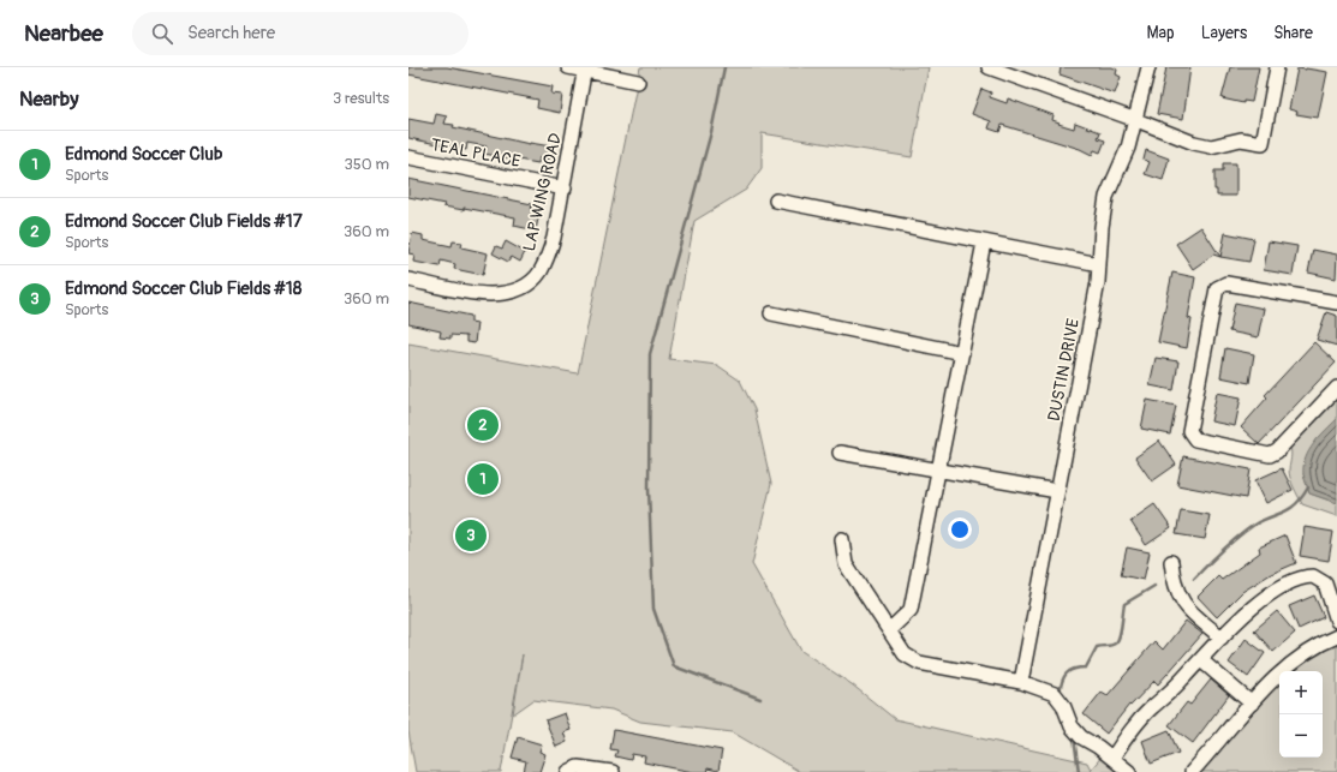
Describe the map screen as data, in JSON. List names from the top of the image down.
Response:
{
  "streets": {
    "street": ["TEAL PLACE", "LAP WING ROAD", "DUSTIN DRIVE"]
  },
  "crossings": [
    ["TEAL PLACE", "LAP WING ROAD"]
  ],
  "page": {
    "header": "Nearbee",
    "search": "Search here",
    "nav": ["Map", "Layers", "Share"],
    "heading": ["Nearby", "3 results"],
    "list": [
      {
        "mark": "1",
        "name": "Edmond Soccer Club",
        "note": "Sports",
        "value": "350 m"
      },
      {
        "mark": "2",
        "name": "Edmond Soccer Club Fields #17",
        "note": "Sports",
        "value": "360 m"
      },
      {
        "mark": "3",
        "name": "Edmond Soccer Club Fields #18",
        "note": "Sports",
        "value": "360 m"
      }
    ],
    "pins": ["2", "1", "3"],
    "map_buttons": ["+", "−"]
  }
}
